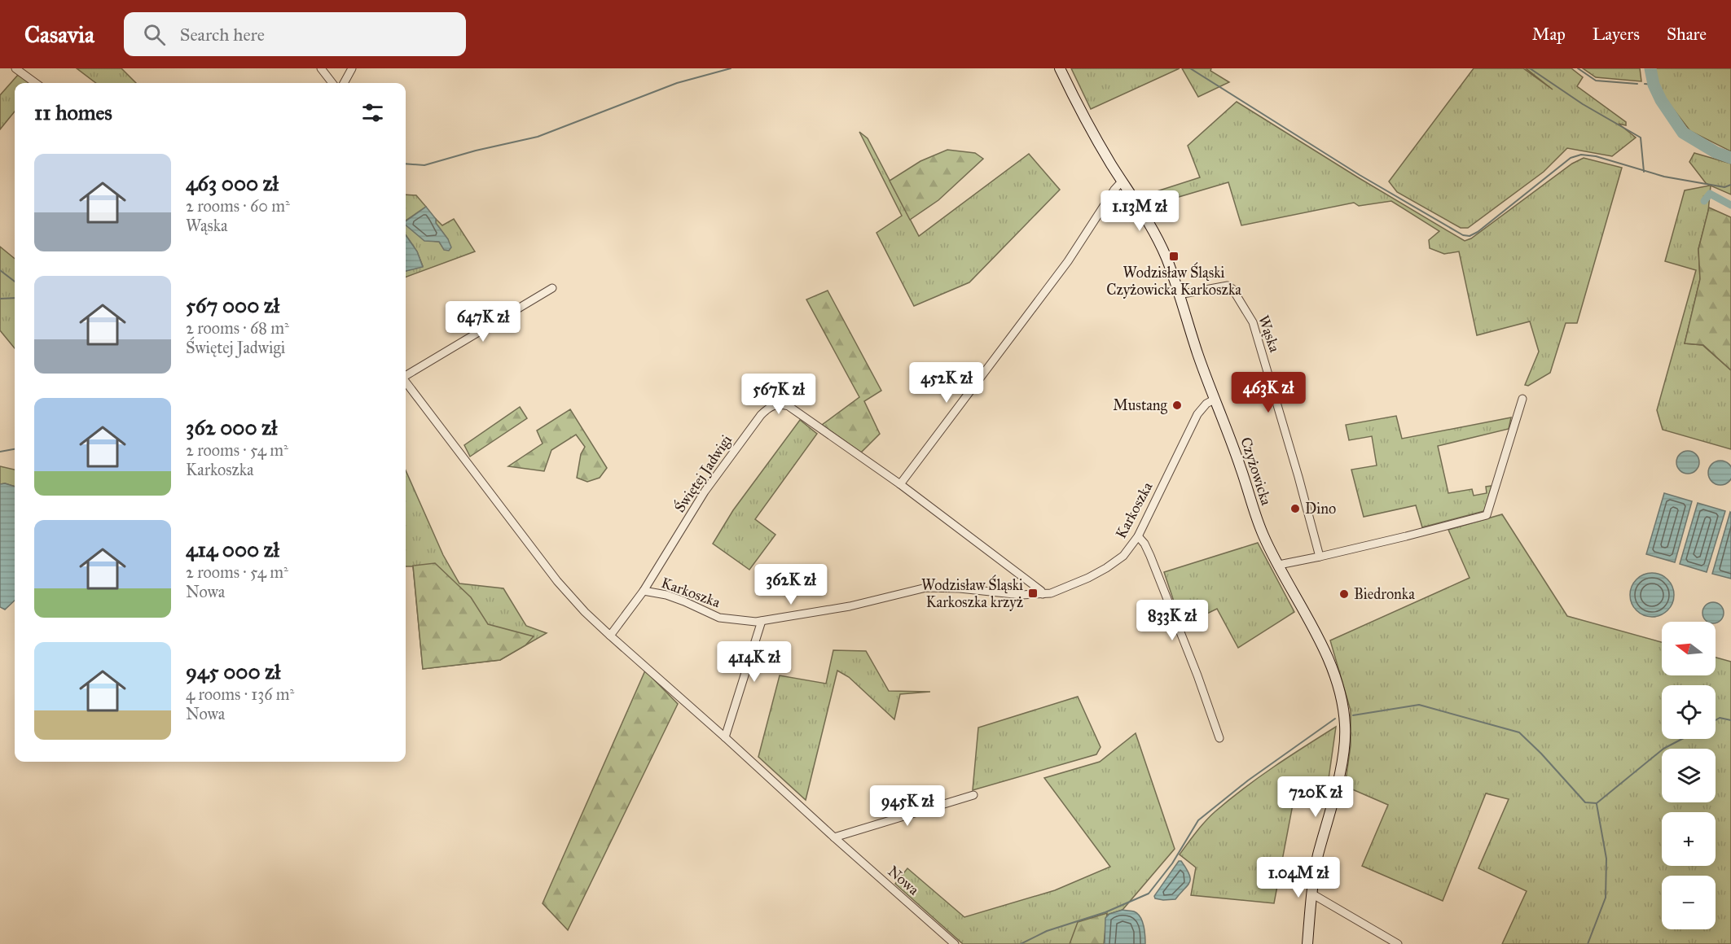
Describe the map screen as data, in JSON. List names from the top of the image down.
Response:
{
  "streets": {
    "street": [
      "Wąska",
      "Czyżowicka",
      "Świętej Jadwigi",
      "Karkoszka",
      "Nowa"
    ]
  },
  "crossings": [
    ["Wąska", "Czyżowicka"],
    ["Czyżowicka", "Karkoszka"],
    ["Świętej Jadwigi", "Karkoszka"],
    ["Karkoszka", "Nowa"]
  ],
  "places": {
    "transit": ["Wodzisław Śląski Czyżowicka Karkoszka", "Wodzisław Śląski Karkoszka krzyż"],
    "other": ["Mustang", "Dino", "Biedronka"]
  },
  "north": "left",
  "page": {
    "header": "Casavia",
    "search": "Search here",
    "nav": ["Map", "Layers", "Share"],
    "heading": "11 homes",
    "list": [
      {
        "name": "463 000 zł",
        "note": "2 rooms · 60 m² · Wąska"
      },
      {
        "name": "567 000 zł",
        "note": "2 rooms · 68 m² · Świętej Jadwigi"
      },
      {
        "name": "362 000 zł",
        "note": "2 rooms · 54 m² · Karkoszka"
      },
      {
        "name": "414 000 zł",
        "note": "2 rooms · 54 m² · Nowa"
      },
      {
        "name": "945 000 zł",
        "note": "4 rooms · 136 m² · Nowa"
      }
    ],
    "price": [
      "1.13M zł",
      "647K zł",
      "452K zł",
      "463K zł",
      "567K zł",
      "362K zł",
      "833K zł",
      "414K zł",
      "720K zł",
      "945K zł",
      "1.04M zł"
    ],
    "map_buttons": ["+", "−"]
  }
}
